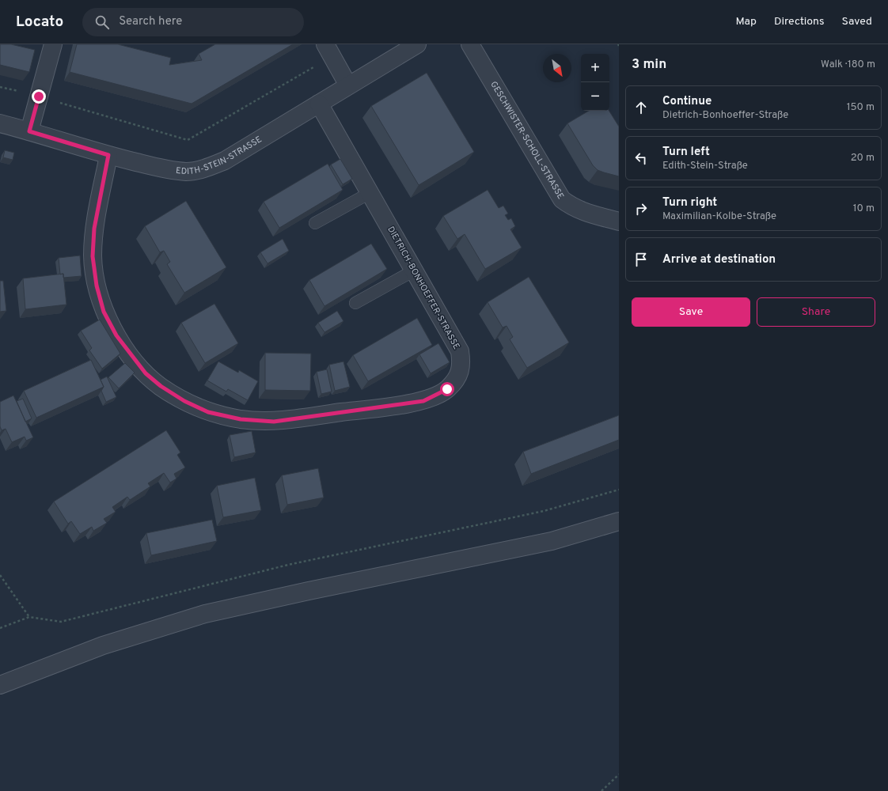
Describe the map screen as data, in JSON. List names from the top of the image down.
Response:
{
  "streets": {
    "street": ["GESCHWISTER-SCHOLL-STRASSE", "EDITH-STEIN-STRASSE", "DIETRICH-BONHOEFFER-STRASSE"]
  },
  "crossings": [
    ["EDITH-STEIN-STRASSE", "DIETRICH-BONHOEFFER-STRASSE"]
  ],
  "north": "bottom right",
  "page": {
    "header": "Locato",
    "search": "Search here",
    "nav": ["Map", "Directions", "Saved"],
    "heading": ["3 min", "Walk · 180 m"],
    "map_buttons": ["+", "−"],
    "list": [
      ["Continue", "Dietrich-Bonhoeffer-Straße", "150 m"],
      ["Turn left", "Edith-Stein-Straße", "20 m"],
      ["Turn right", "Maximilian-Kolbe-Straße", "10 m"],
      "Arrive at destination"
    ],
    "buttons": ["Save", "Share"]
  }
}
